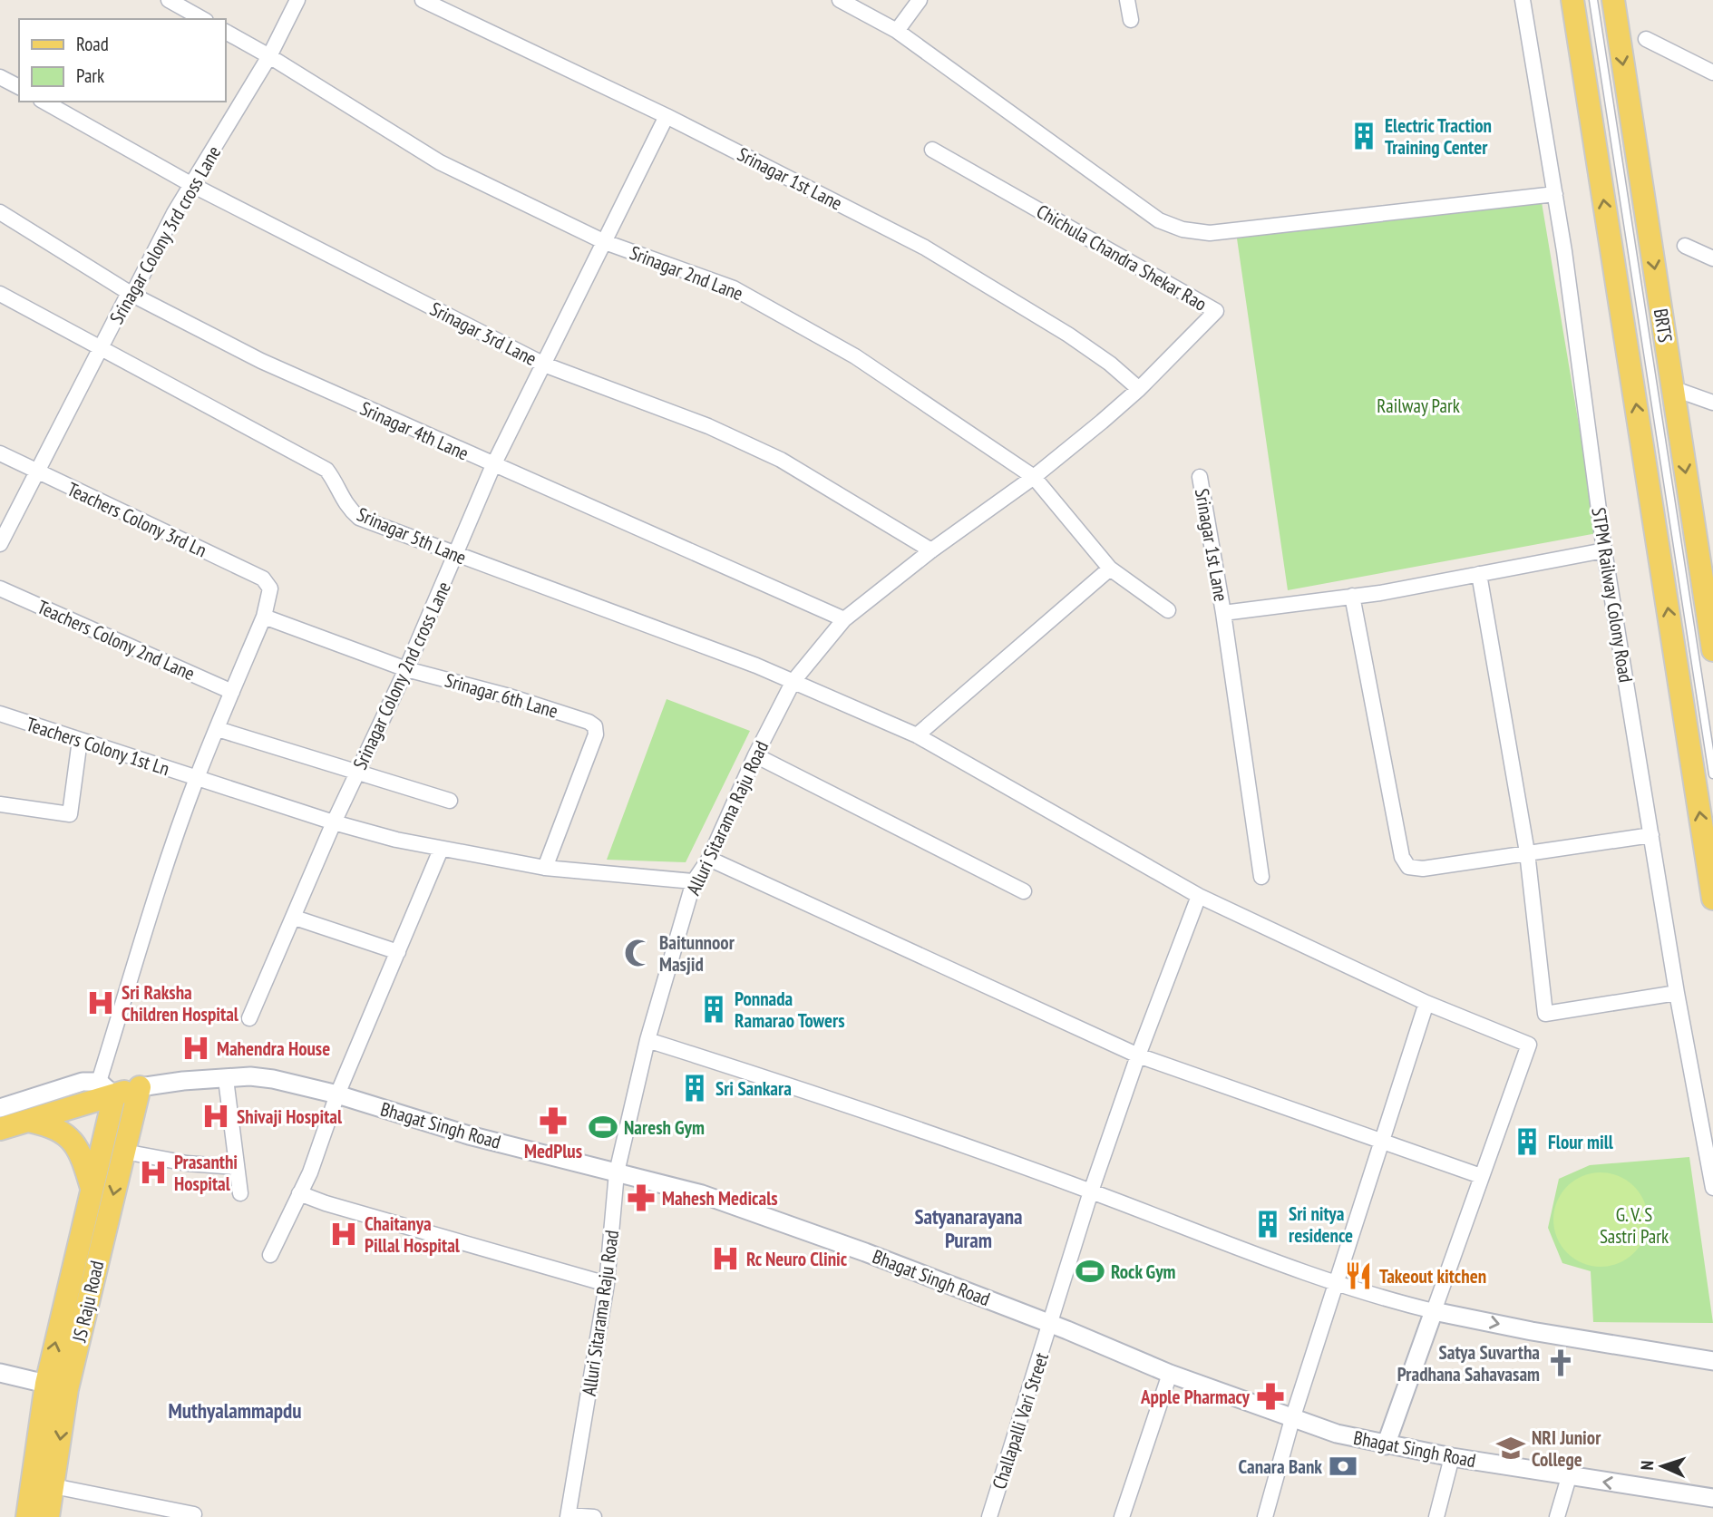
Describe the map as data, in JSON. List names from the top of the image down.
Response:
{
  "streets": {
    "main road": ["BRTS", "Bhagat Singh Road", "JS Raju Road"],
    "street": [
      "Srinagar 1st Lane",
      "Srinagar Colony 3rd cross Lane",
      "Chichula Chandra Shekar Rao",
      "Srinagar 2nd Lane",
      "Srinagar 3rd Lane",
      "Srinagar 4th Lane",
      "Teachers Colony 3rd Ln",
      "Srinagar 5th Lane",
      "STPM Railway Colony Road",
      "Teachers Colony 2nd Lane",
      "Srinagar Colony 2nd cross Lane",
      "Srinagar 6th Lane",
      "Teachers Colony 1st Ln",
      "Alluri Sitarama Raju Road",
      "Challapalli Vari Street"
    ]
  },
  "crossings": [
    ["Srinagar 1st Lane", "Chichula Chandra Shekar Rao"],
    ["Srinagar 1st Lane", "Srinagar Colony 2nd cross Lane"],
    ["Srinagar 1st Lane", "Alluri Sitarama Raju Road"],
    ["Srinagar Colony 3rd cross Lane", "Srinagar 2nd Lane"],
    ["Srinagar Colony 3rd cross Lane", "Srinagar 3rd Lane"],
    ["Srinagar Colony 3rd cross Lane", "Srinagar 4th Lane"],
    ["Srinagar Colony 3rd cross Lane", "Teachers Colony 3rd Ln"],
    ["Srinagar Colony 3rd cross Lane", "Srinagar 5th Lane"],
    ["Chichula Chandra Shekar Rao", "Alluri Sitarama Raju Road"],
    ["Srinagar 2nd Lane", "Srinagar Colony 2nd cross Lane"],
    ["Srinagar 2nd Lane", "Alluri Sitarama Raju Road"],
    ["Srinagar 3rd Lane", "Srinagar Colony 2nd cross Lane"],
    ["Srinagar 3rd Lane", "Alluri Sitarama Raju Road"],
    ["Srinagar 4th Lane", "Srinagar Colony 2nd cross Lane"],
    ["Srinagar 4th Lane", "Alluri Sitarama Raju Road"],
    ["Teachers Colony 3rd Ln", "Srinagar 6th Lane"],
    ["Srinagar 5th Lane", "Srinagar Colony 2nd cross Lane"],
    ["Srinagar 5th Lane", "Alluri Sitarama Raju Road"],
    ["Srinagar 5th Lane", "Challapalli Vari Street"],
    ["Srinagar Colony 2nd cross Lane", "Srinagar 6th Lane"],
    ["Srinagar Colony 2nd cross Lane", "Teachers Colony 1st Ln"],
    ["Srinagar 6th Lane", "Teachers Colony 1st Ln"],
    ["Teachers Colony 1st Ln", "Alluri Sitarama Raju Road"],
    ["Alluri Sitarama Raju Road", "Bhagat Singh Road"],
    ["Bhagat Singh Road", "JS Raju Road"],
    ["Bhagat Singh Road", "Challapalli Vari Street"]
  ],
  "districts": ["Satyanarayana Puram", "Muthyalammapdu"],
  "parks": ["Railway Park", "G. V. S Sastri Park"],
  "places": {
    "building": [
      "Electric Traction Training Center",
      "Ponnada Ramarao Towers",
      "Sri Sankara",
      "Flour mill",
      "Sri nitya residence"
    ],
    "mosque": ["Baitunnoor Masjid"],
    "hospital": [
      "Sri Raksha Children Hospital",
      "Mahendra House",
      "Shivaji Hospital",
      "Prasanthi Hospital",
      "Chaitanya Pillal Hospital",
      "Rc Neuro Clinic"
    ],
    "pharmacy": ["MedPlus", "Mahesh Medicals", "Apple Pharmacy"],
    "sports": ["Naresh Gym", "Rock Gym"],
    "restaurant": ["Takeout kitchen"],
    "church": ["Satya Suvartha Pradhana Sahavasam"],
    "school or university": ["NRI Junior College"],
    "bank": ["Canara Bank"]
  },
  "legend": ["Road", "Park"],
  "north": "left"
}
